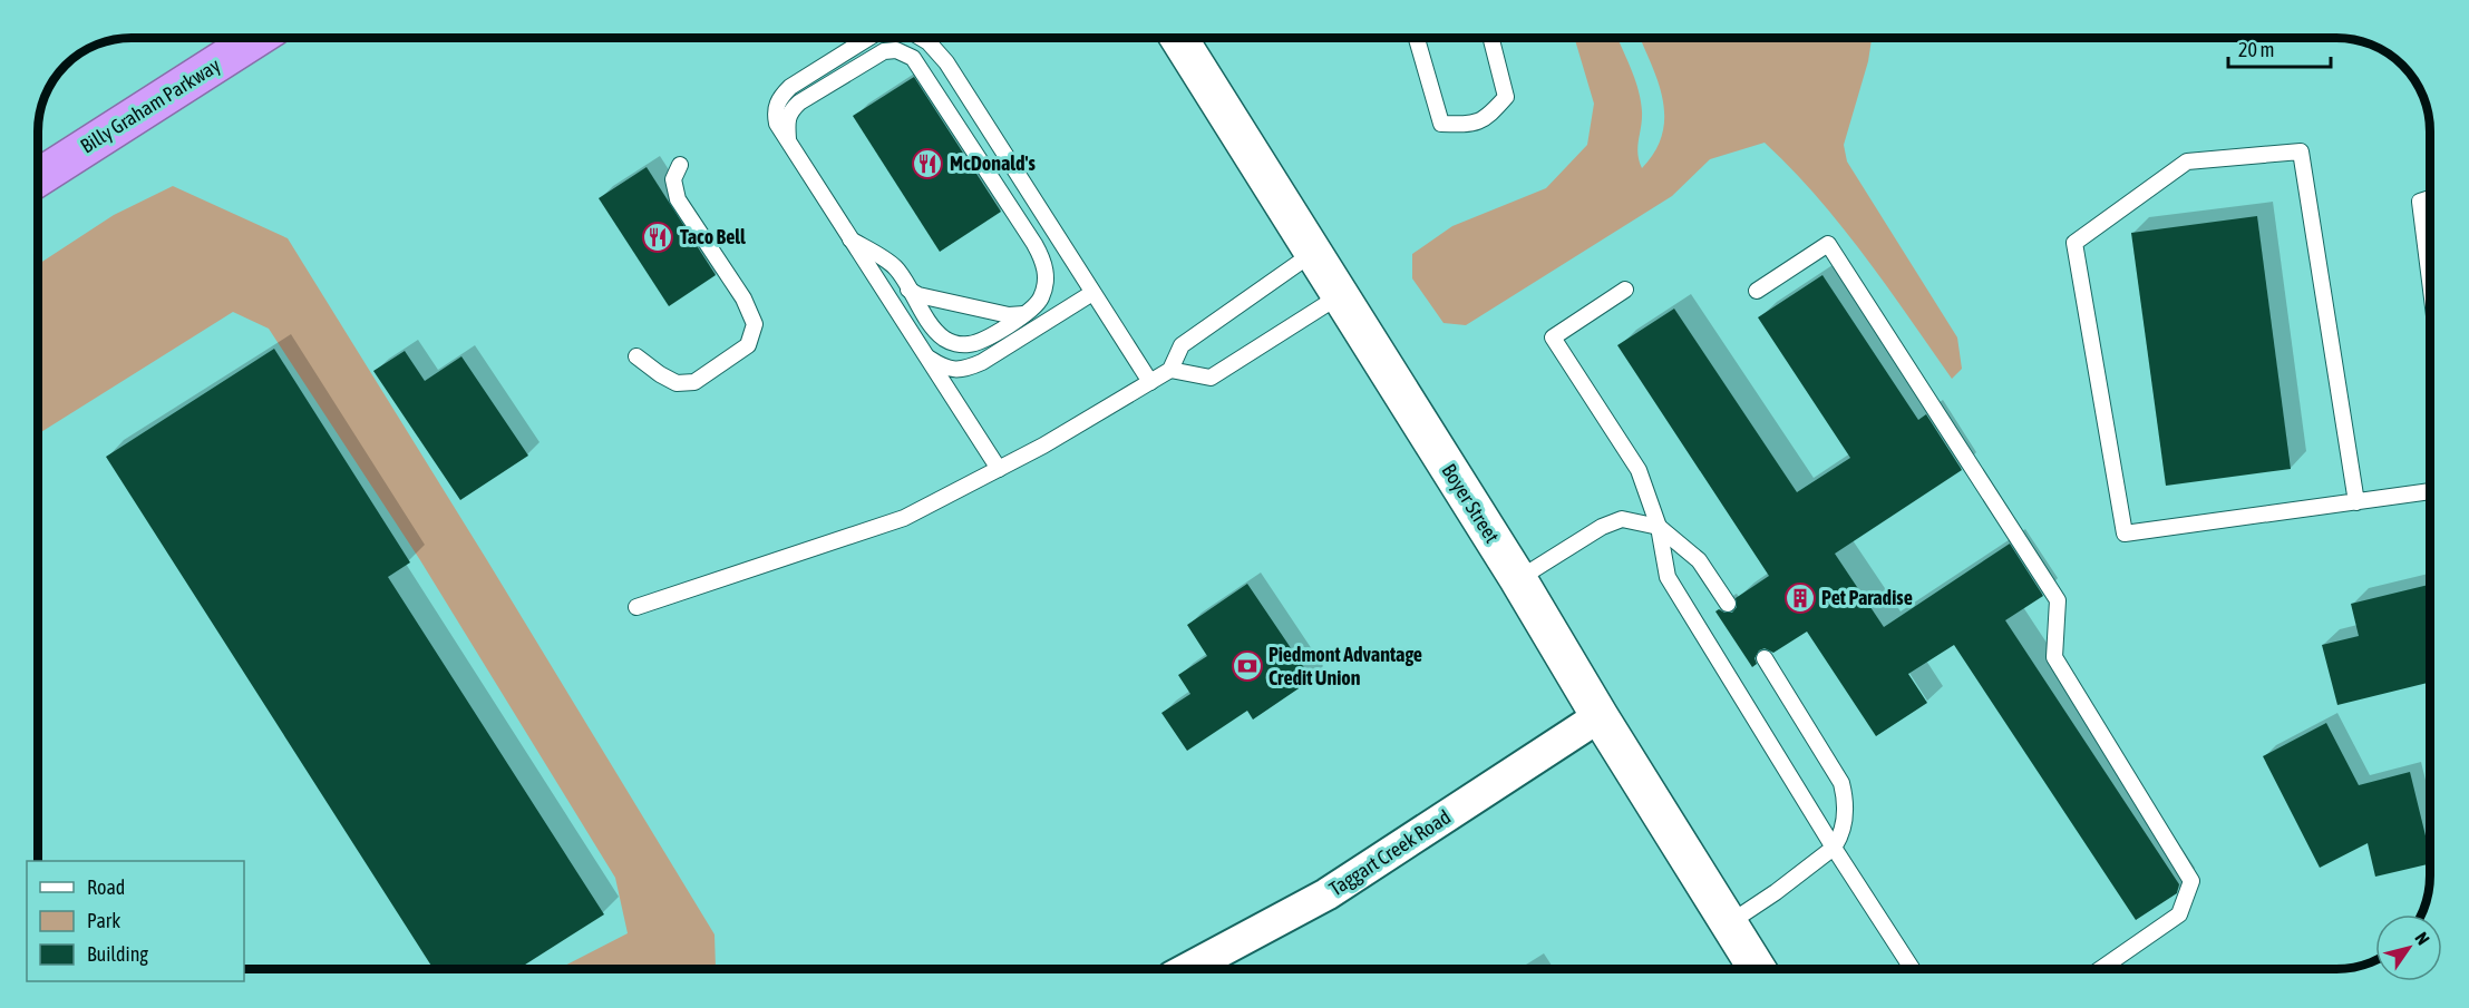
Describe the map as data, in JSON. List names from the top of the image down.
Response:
{
  "streets": {
    "highway": ["Billy Graham Parkway"],
    "main road": ["Boyer Street"],
    "street": ["Taggart Creek Road"]
  },
  "crossings": [
    ["Boyer Street", "Taggart Creek Road"]
  ],
  "places": {
    "restaurant": ["McDonald's", "Taco Bell"],
    "building": ["Pet Paradise"],
    "bank": ["Piedmont Advantage Credit Union"]
  },
  "legend": ["Road", "Park", "Building"],
  "scale_bar": "20 m",
  "north": "top right"
}
